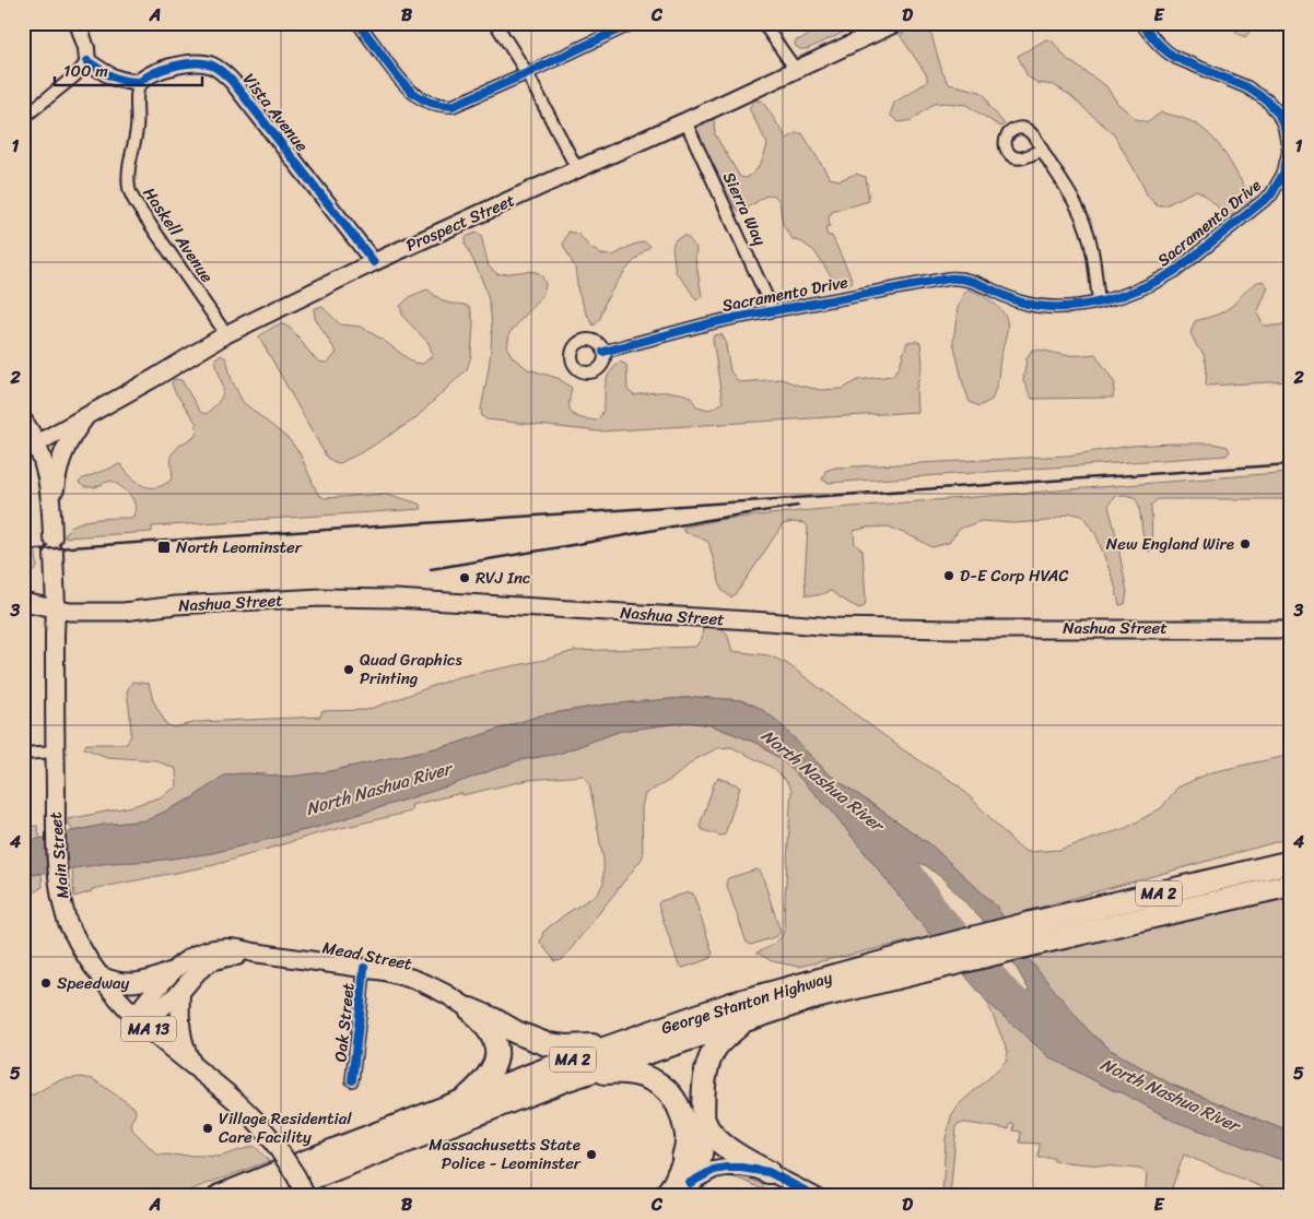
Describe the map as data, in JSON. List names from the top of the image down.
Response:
{
  "streets": {
    "highway": ["MA 2", "George Stanton Highway"],
    "main road": [
      "Prospect Street",
      "Nashua Street",
      "Main Street",
      "Mead Street",
      "MA 13"
    ],
    "street": [
      "Vista Avenue",
      "Sierra Way",
      "Sacramento Drive",
      "Haskell Avenue",
      "Oak Street"
    ]
  },
  "crossings": [
    ["Vista Avenue", "Prospect Street"],
    ["Vista Avenue", "Haskell Avenue"],
    ["Sierra Way", "Prospect Street"],
    ["Sierra Way", "Sacramento Drive"],
    ["Prospect Street", "Haskell Avenue"],
    ["Prospect Street", "Main Street"],
    ["Nashua Street", "Main Street"],
    ["Main Street", "Mead Street"],
    ["Mead Street", "Oak Street"]
  ],
  "water": ["North Nashua River"],
  "places": {
    "other": [
      "New England Wire",
      "D-E Corp HVAC",
      "RVJ Inc",
      "Quad Graphics Printing",
      "Speedway",
      "Village Residential Care Facility",
      "Massachusetts State Police - Leominster"
    ],
    "transit": ["North Leominster"]
  },
  "scale_bar": "100 m",
  "grid": {
    "columns": [
      "A",
      "B",
      "C",
      "D",
      "E"
    ],
    "rows": [
      "1",
      "2",
      "3",
      "4",
      "5"
    ]
  }
}
